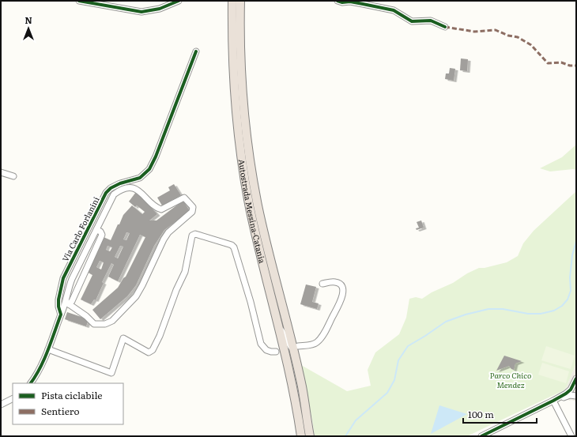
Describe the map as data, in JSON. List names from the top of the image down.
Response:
{
  "streets": {
    "highway": ["Autostrada Messina-Catania"],
    "street": ["Via Carlo Forlanini"]
  },
  "parks": ["Parco Chico Mendez"],
  "legend": ["Pista ciclabile", "Sentiero"],
  "scale_bar": "100 m",
  "north": "top"
}
